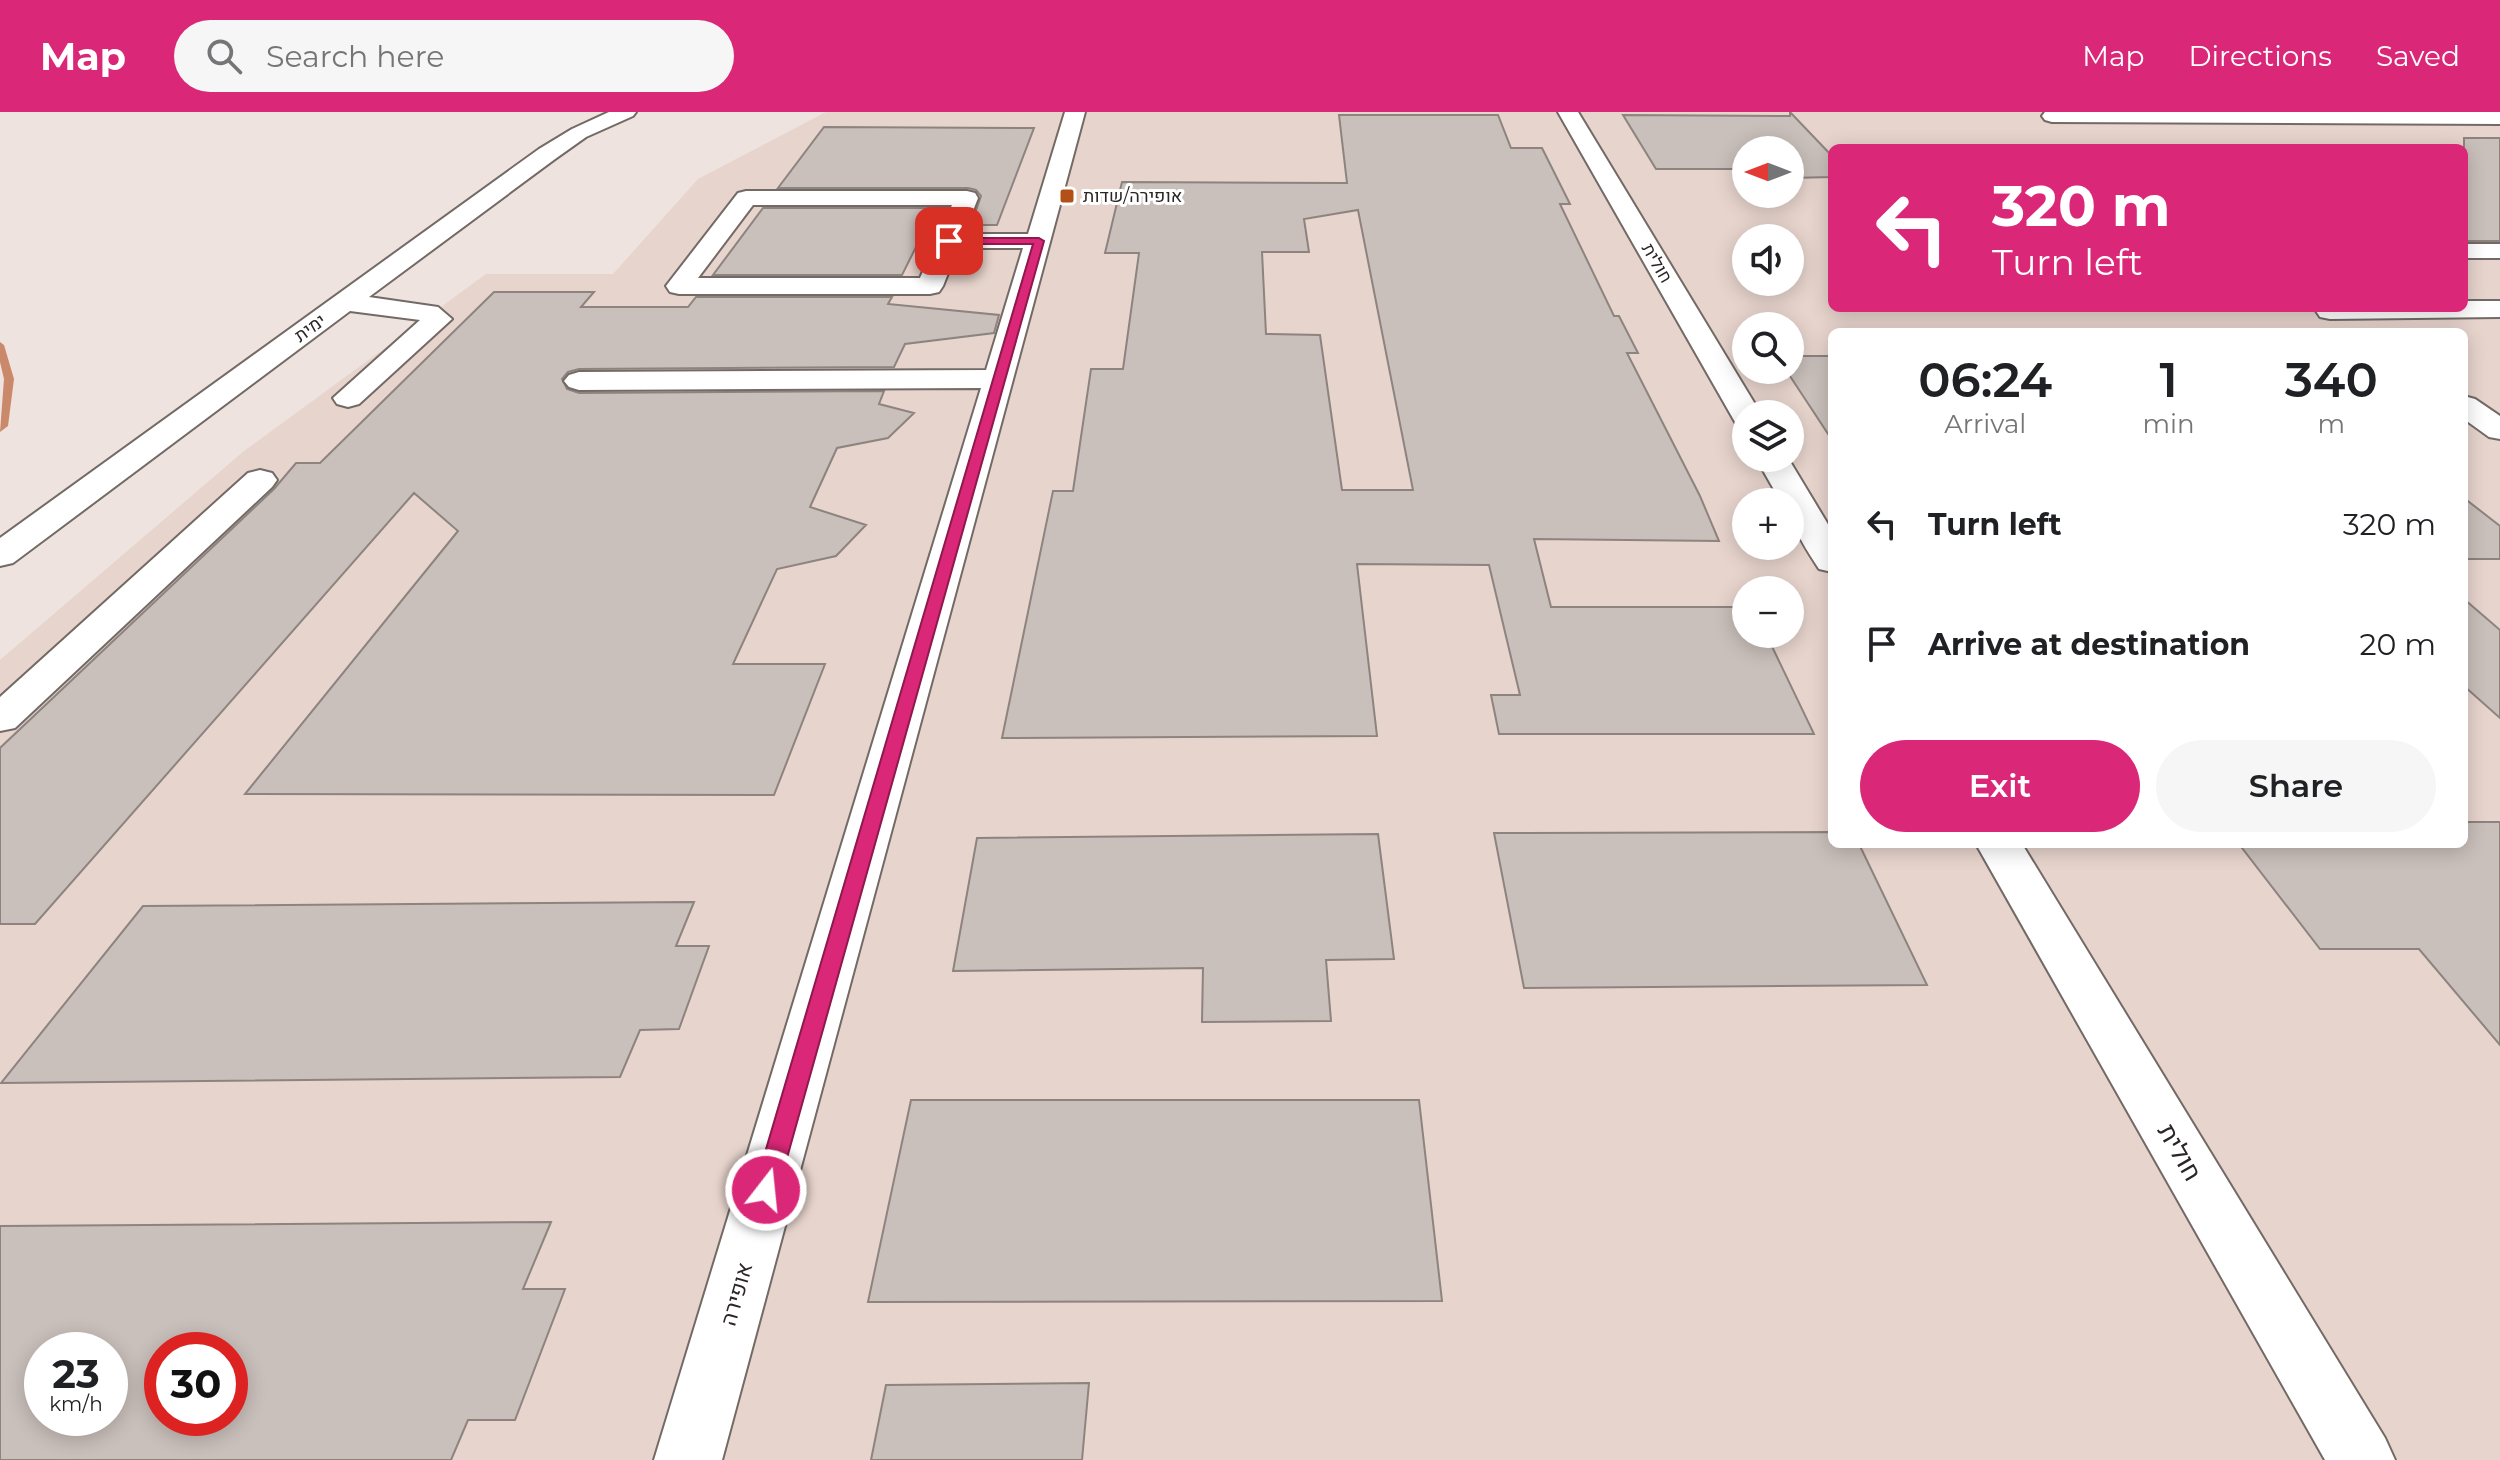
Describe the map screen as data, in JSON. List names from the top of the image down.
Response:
{
  "streets": {
    "street": ["חולית", "ימית", "אופירה"]
  },
  "places": {
    "transit": ["אופירה/שדות"]
  },
  "north": "left",
  "page": {
    "header": "Map",
    "search": "Search here",
    "nav": ["Map", "Directions", "Saved"],
    "map_buttons": ["+", "−"],
    "turn": ["320 m", "Turn left"],
    "eta": [
      "06:24",
      "Arrival",
      "1",
      "min",
      "340",
      "m"
    ],
    "list": [
      {
        "name": "Turn left",
        "value": "320 m"
      },
      {
        "name": "Arrive at destination",
        "value": "20 m"
      }
    ],
    "buttons": ["Exit", "Share"],
    "speed": "23 km/h",
    "limit": "30"
  }
}
